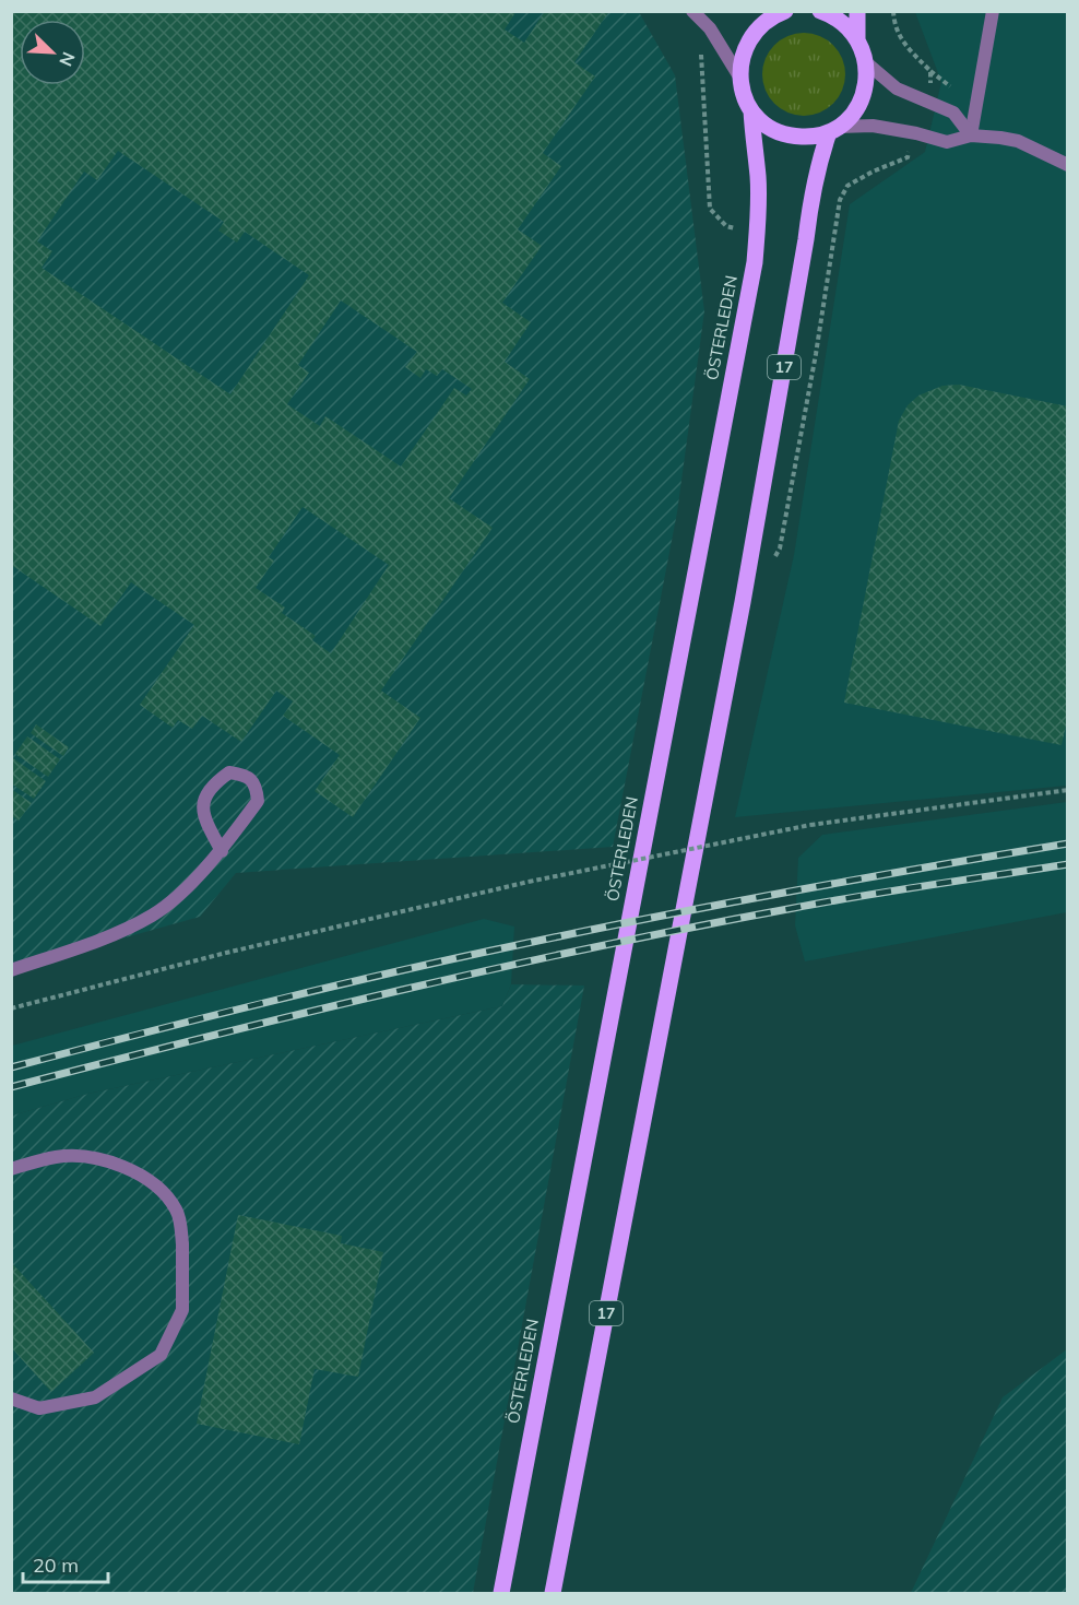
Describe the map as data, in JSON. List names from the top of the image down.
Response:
{
  "streets": {
    "main road": ["ÖSTERLEDEN", "17"]
  },
  "scale_bar": "20 m",
  "north": "bottom right"
}
